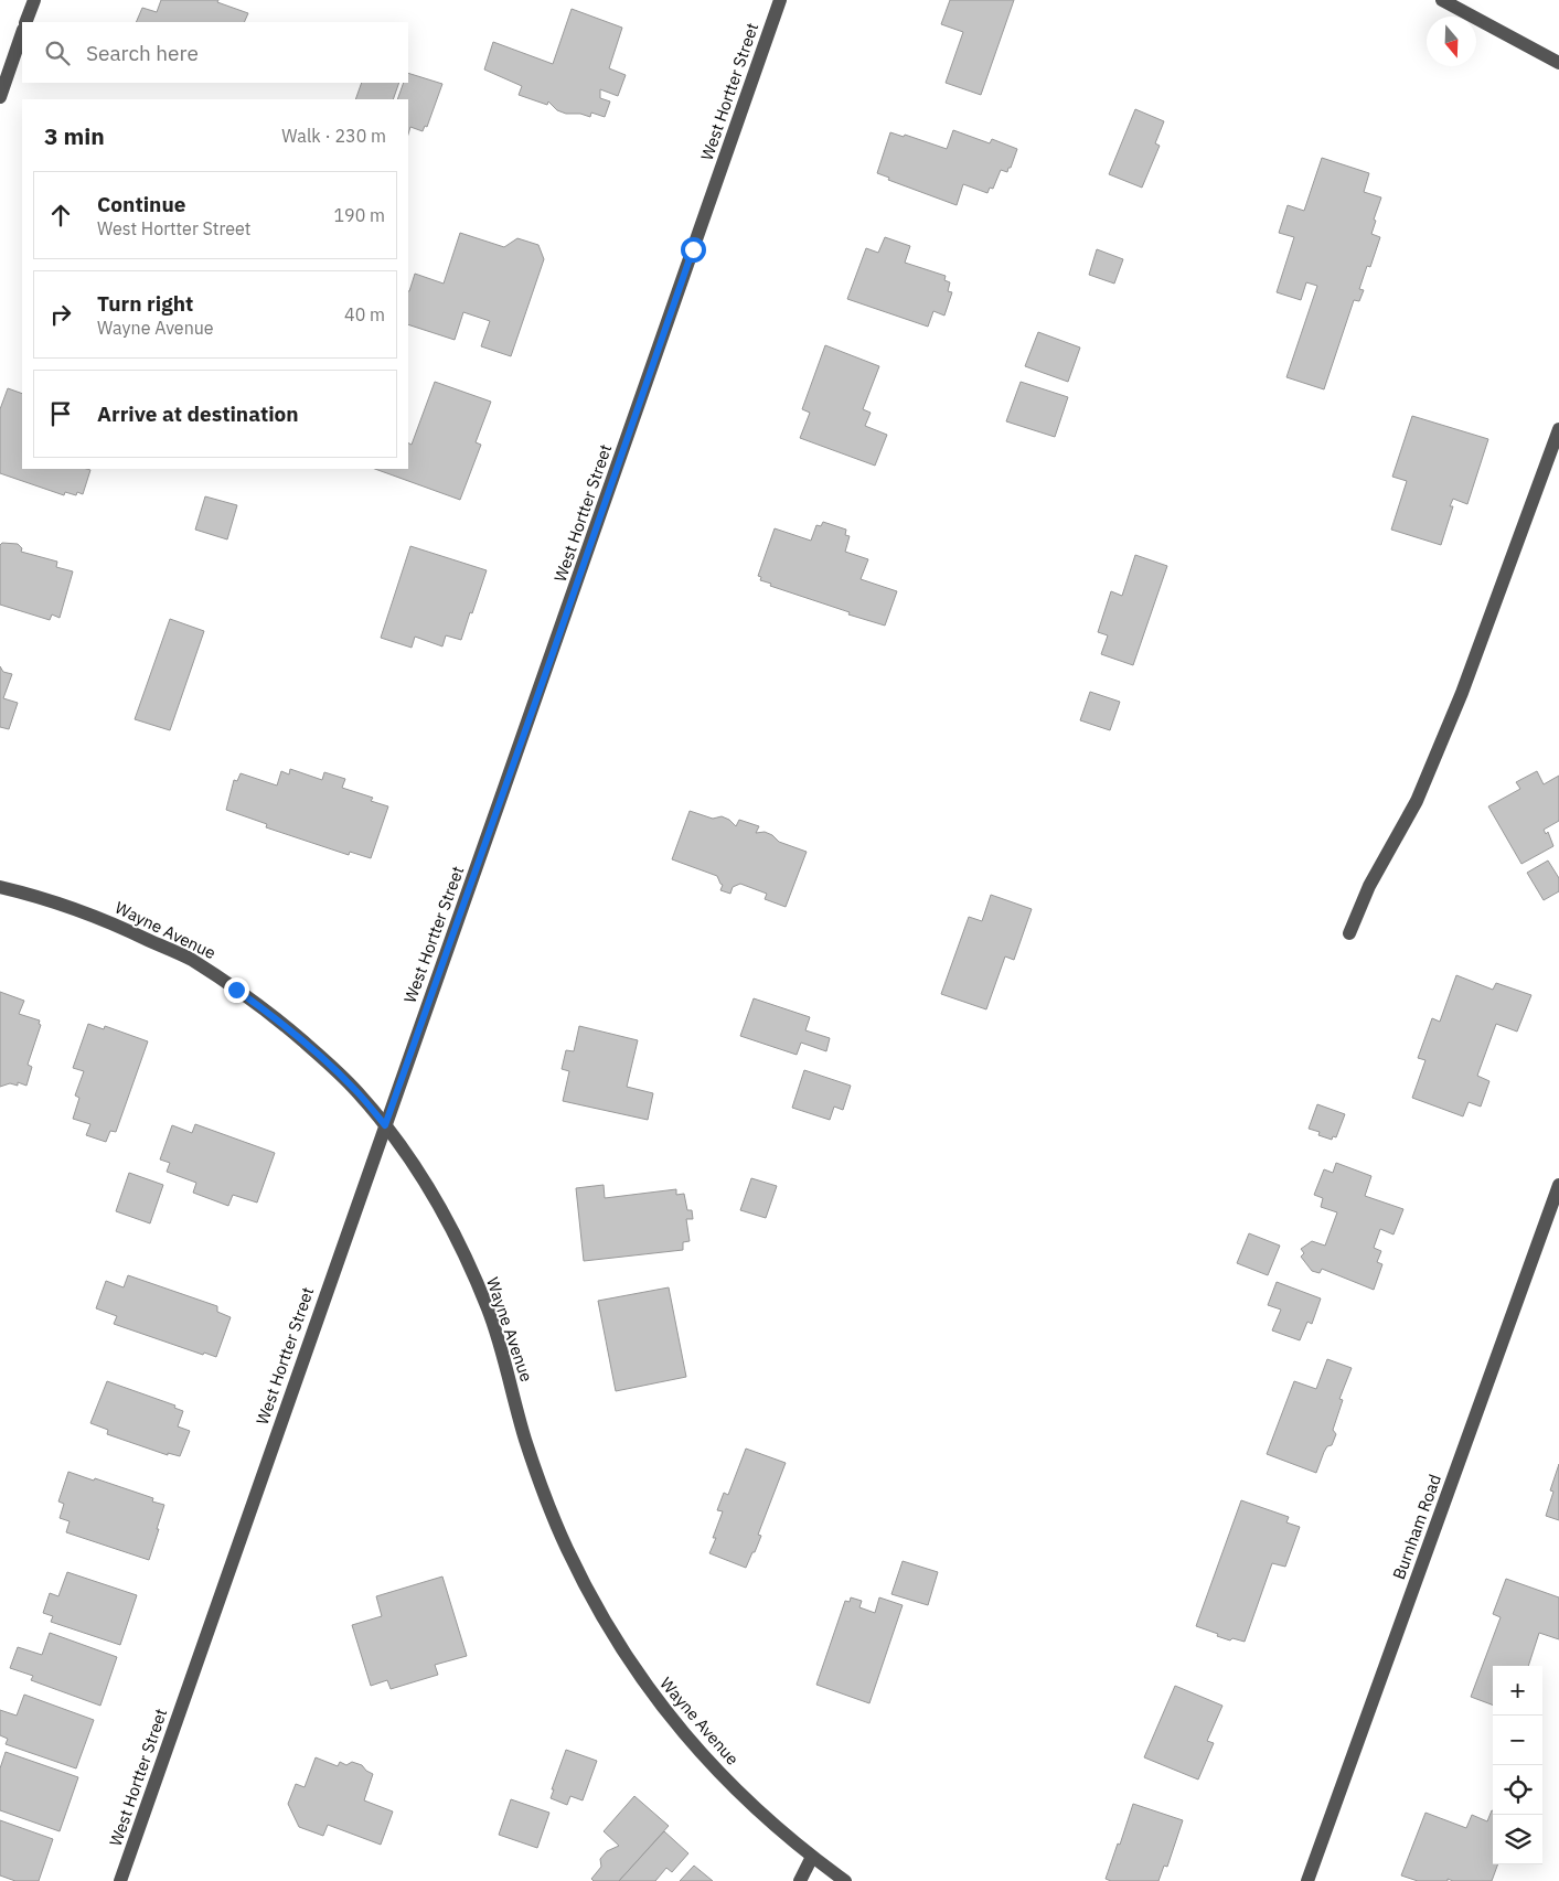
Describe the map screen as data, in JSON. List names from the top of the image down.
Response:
{
  "streets": {
    "street": ["West Hortter Street", "Wayne Avenue", "Burnham Road"]
  },
  "crossings": [
    ["West Hortter Street", "Wayne Avenue"]
  ],
  "north": "bottom",
  "page": {
    "search": "Search here",
    "heading": ["3 min", "Walk · 230 m"],
    "list": [
      ["Continue", "West Hortter Street", "190 m"],
      ["Turn right", "Wayne Avenue", "40 m"],
      "Arrive at destination"
    ],
    "map_buttons": ["+", "−"]
  }
}
